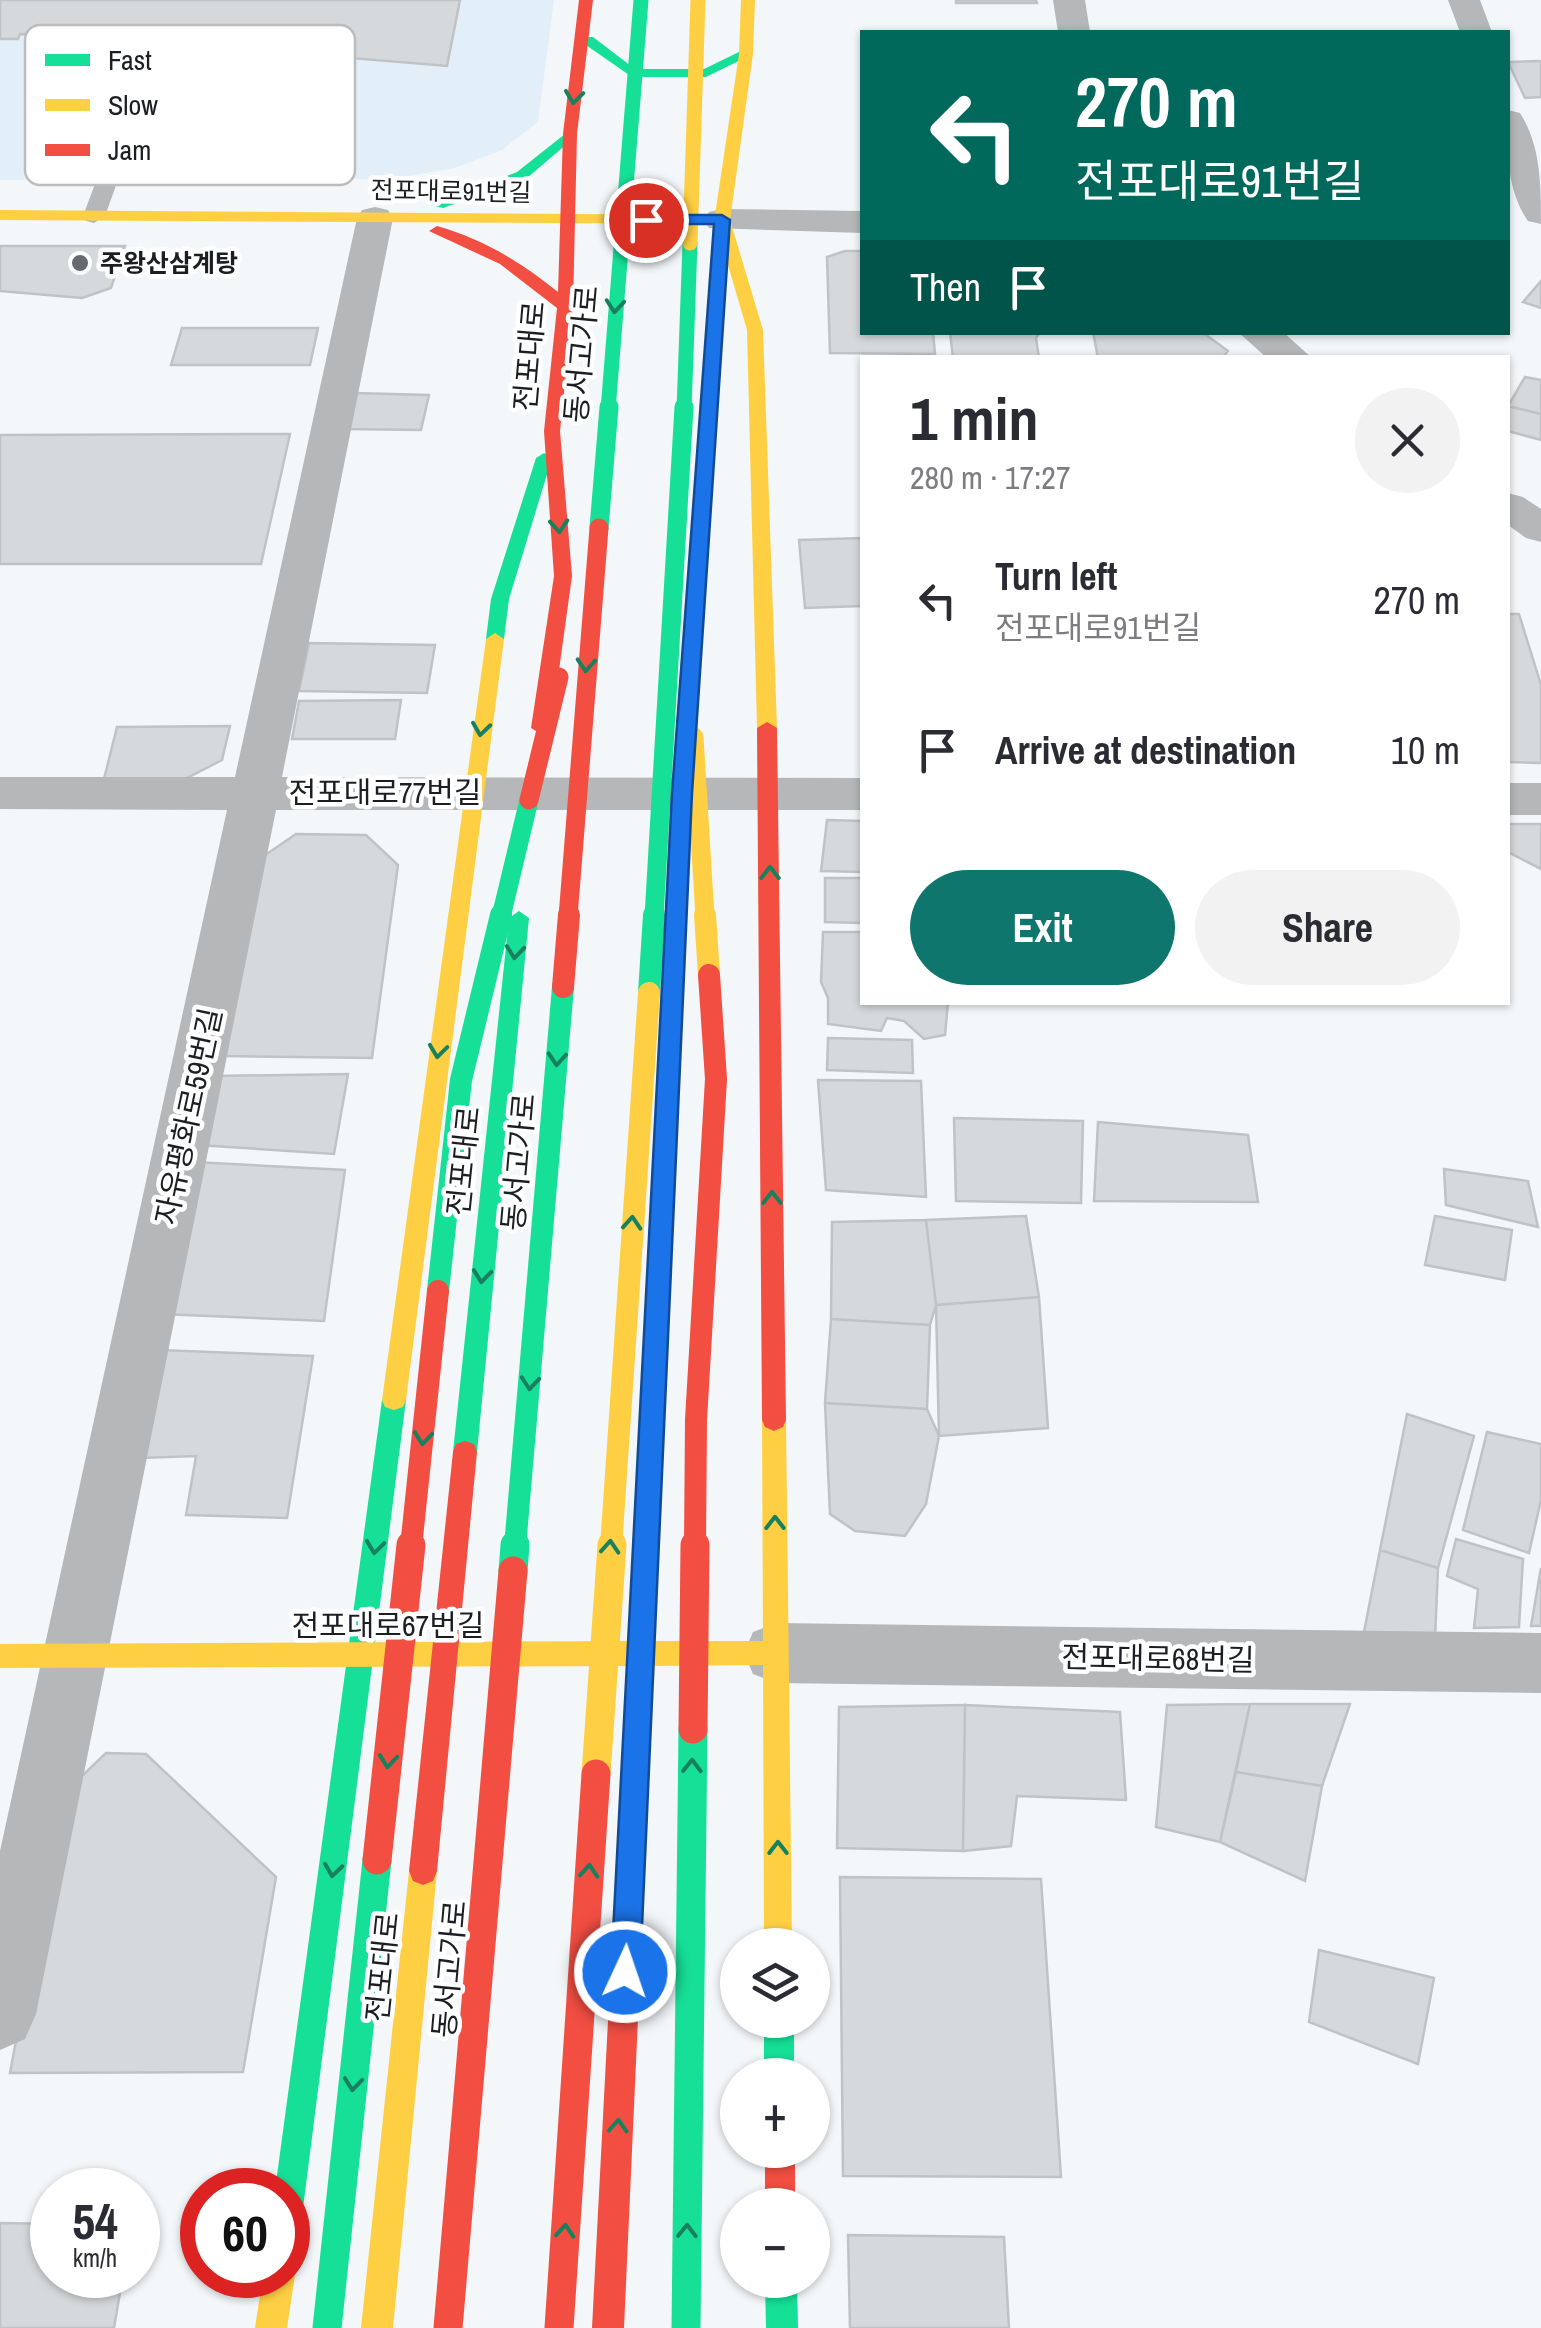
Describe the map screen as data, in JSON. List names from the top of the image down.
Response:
{
  "streets": {
    "main road": [
      "전포대로91번길",
      "동서고가로",
      "전포대로",
      "전포대로67번길"
    ],
    "street": ["전포대로77번길", "자유평화로59번길", "전포대로68번길"]
  },
  "crossings": [
    ["전포대로91번길", "전포대로"],
    ["전포대로91번길", "자유평화로59번길"],
    ["전포대로", "전포대로77번길"],
    ["전포대로", "전포대로67번길"],
    ["전포대로77번길", "자유평화로59번길"],
    ["자유평화로59번길", "전포대로67번길"],
    ["전포대로67번길", "전포대로68번길"]
  ],
  "places": ["주왕산삼계탕"],
  "legend": ["Fast", "Slow", "Jam"],
  "page": {
    "turn": ["270 m", "전포대로91번길"],
    "then": "Then",
    "heading": ["1 min", "280 m · 17:27"],
    "list": [
      {
        "name": "Turn left",
        "note": "전포대로91번길",
        "value": "270 m"
      },
      {
        "name": "Arrive at destination",
        "value": "10 m"
      }
    ],
    "buttons": ["Exit", "Share"],
    "map_buttons": ["+", "−"],
    "speed": "54 km/h",
    "limit": "60"
  }
}
